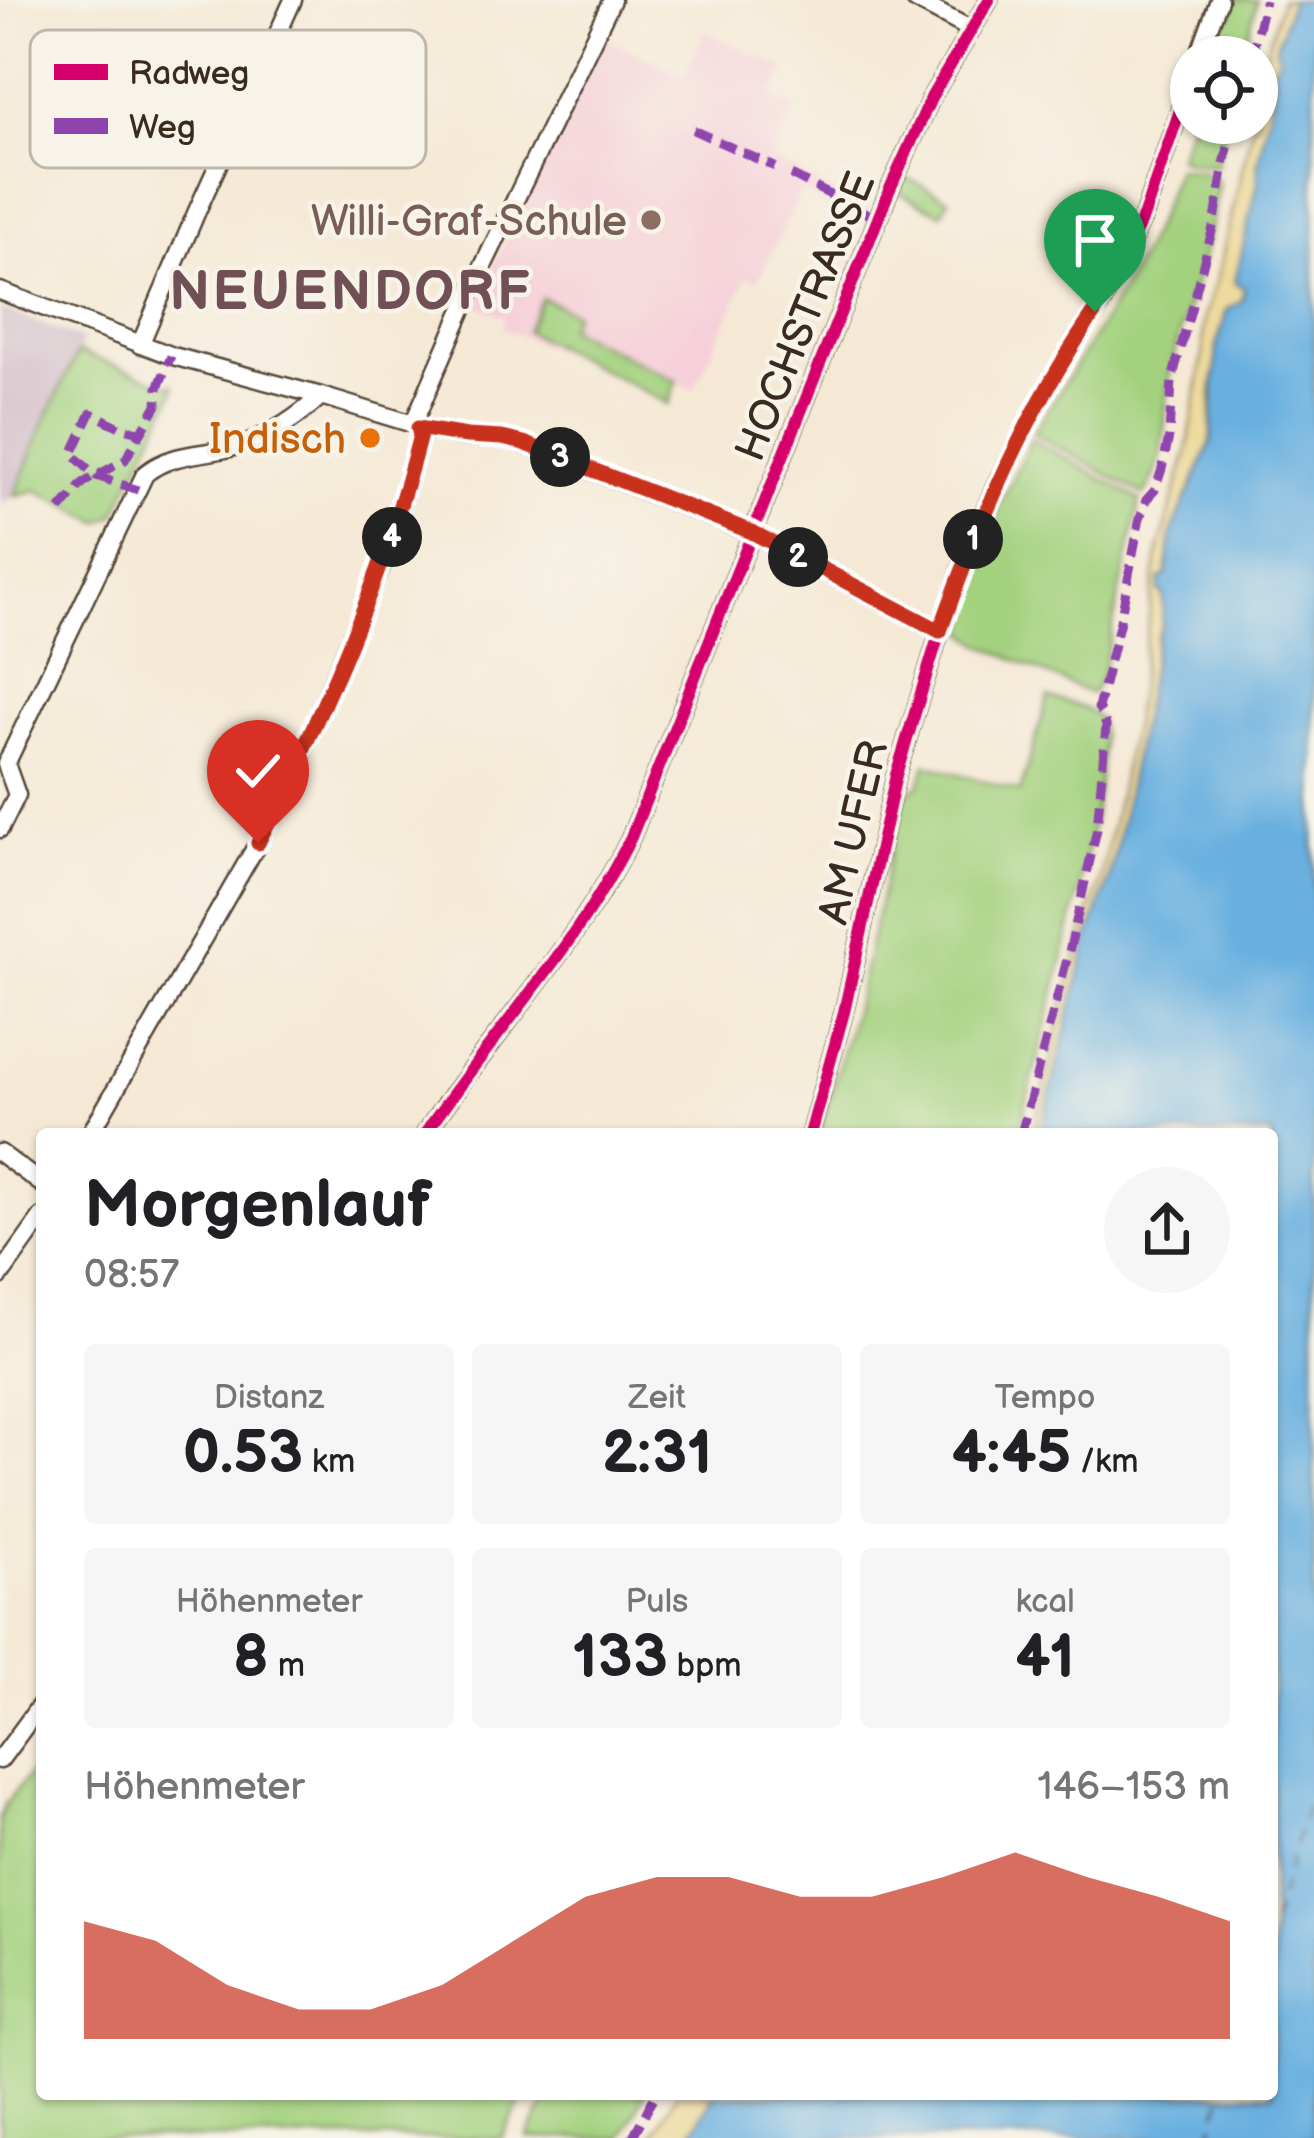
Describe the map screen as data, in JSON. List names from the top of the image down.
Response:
{
  "streets": {
    "street": ["HOCHSTRASSE", "AM UFER"]
  },
  "districts": ["NEUENDORF"],
  "places": ["Willi-Graf-Schule", "Indisch"],
  "legend": ["Radweg", "Weg"],
  "page": {
    "pins": [
      "3",
      "4",
      "1",
      "2"
    ],
    "heading": ["Morgenlauf", "08:57"],
    "stats": [
      ["Distanz", "0.53 km"],
      ["Zeit", "2:31"],
      ["Tempo", "4:45 /km"],
      ["Höhenmeter", "8 m"],
      ["Puls", "133 bpm"],
      ["kcal", "41"]
    ],
    "chart": ["Höhenmeter", "146–153 m"]
  }
}
